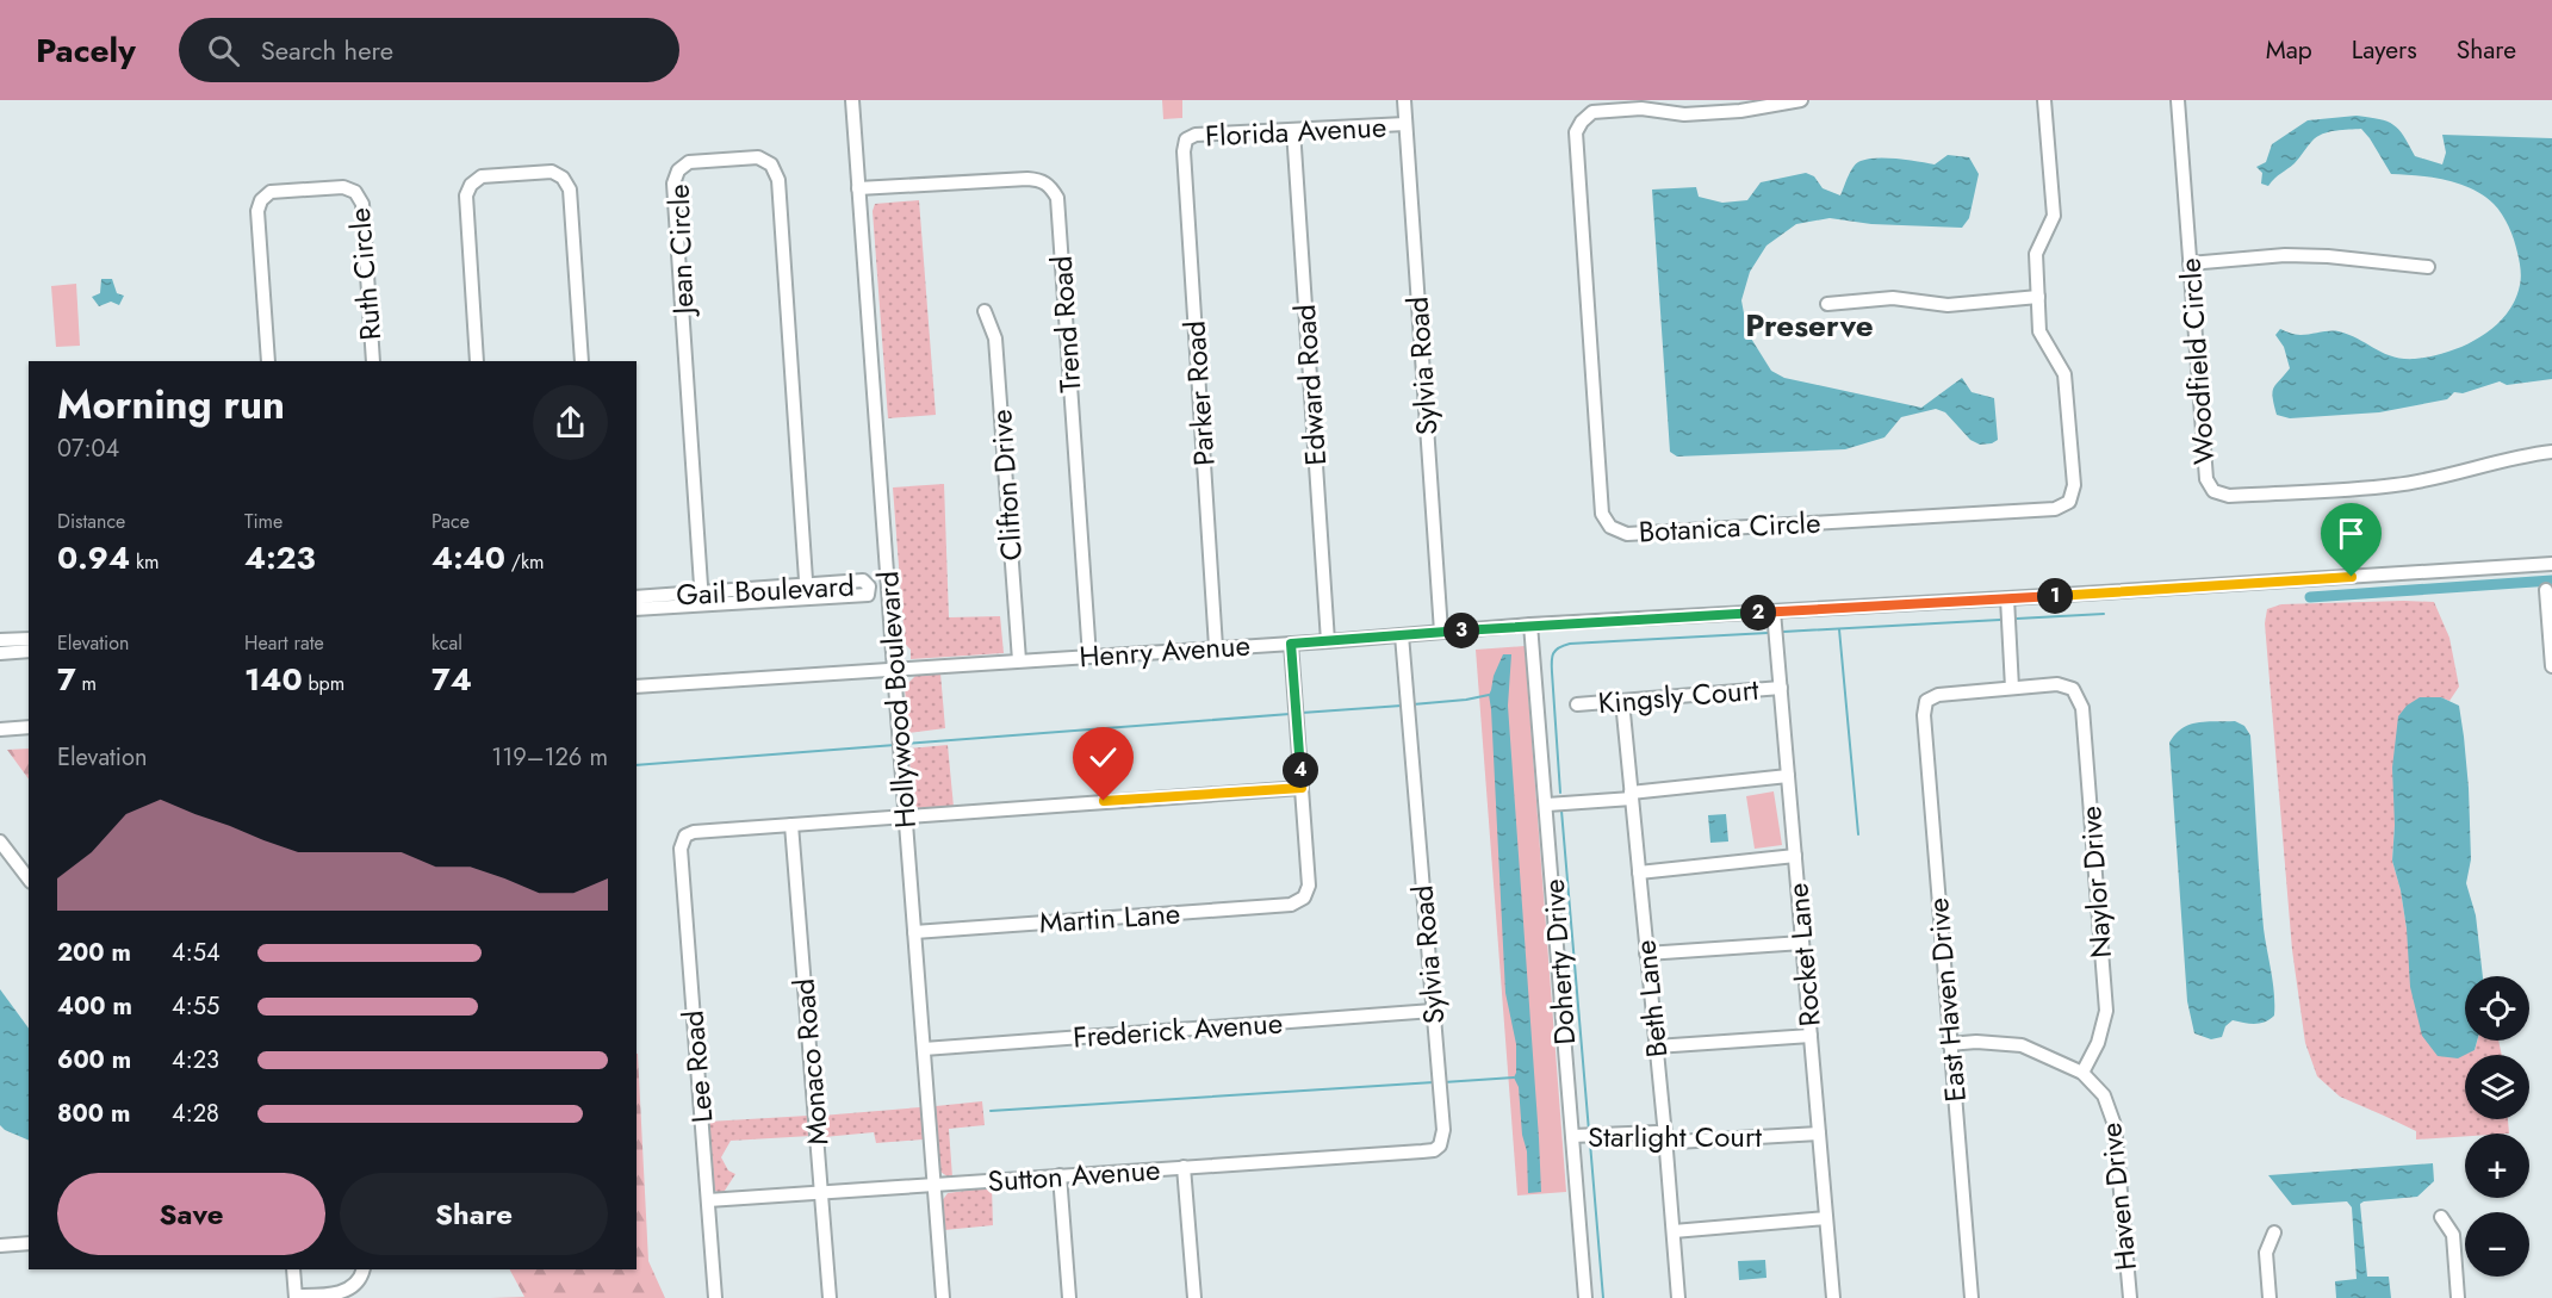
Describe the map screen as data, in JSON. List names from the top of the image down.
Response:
{
  "streets": {
    "street": [
      "Florida Avenue",
      "Jean Circle",
      "Ruth Circle",
      "Trend Road",
      "Woodfield Circle",
      "Sylvia Road",
      "Edward Road",
      "Parker Road",
      "Clifton Drive",
      "Botanica Circle",
      "Gail Boulevard",
      "Henry Avenue",
      "Kingsly Court",
      "Hollywood Boulevard",
      "Naylor Drive",
      "Martin Lane",
      "Rocket Lane",
      "Doherty Drive",
      "Beth Lane",
      "East Haven Drive",
      "Frederick Avenue",
      "Monaco Road",
      "Lee Road",
      "Starlight Court",
      "Sutton Avenue",
      "Haven Drive"
    ]
  },
  "crossings": [
    ["Florida Avenue", "Sylvia Road"],
    ["Florida Avenue", "Edward Road"],
    ["Florida Avenue", "Parker Road"],
    ["Jean Circle", "Gail Boulevard"],
    ["Trend Road", "Henry Avenue"],
    ["Trend Road", "Hollywood Boulevard"],
    ["Sylvia Road", "Henry Avenue"],
    ["Sylvia Road", "Frederick Avenue"],
    ["Sylvia Road", "Sutton Avenue"],
    ["Edward Road", "Henry Avenue"],
    ["Parker Road", "Henry Avenue"],
    ["Clifton Drive", "Henry Avenue"],
    ["Henry Avenue", "Hollywood Boulevard"],
    ["Henry Avenue", "Rocket Lane"],
    ["Henry Avenue", "Doherty Drive"],
    ["Kingsly Court", "Rocket Lane"],
    ["Kingsly Court", "Beth Lane"],
    ["Hollywood Boulevard", "Martin Lane"],
    ["Hollywood Boulevard", "Frederick Avenue"],
    ["Hollywood Boulevard", "Sutton Avenue"],
    ["Naylor Drive", "East Haven Drive"],
    ["Naylor Drive", "Haven Drive"],
    ["Rocket Lane", "Starlight Court"],
    ["Doherty Drive", "Starlight Court"],
    ["Beth Lane", "Starlight Court"],
    ["East Haven Drive", "Haven Drive"],
    ["Monaco Road", "Lee Road"],
    ["Monaco Road", "Sutton Avenue"],
    ["Lee Road", "Sutton Avenue"]
  ],
  "districts": ["Preserve"],
  "page": {
    "header": "Pacely",
    "search": "Search here",
    "nav": ["Map", "Layers", "Share"],
    "heading": ["Morning run", "07:04"],
    "stats": [
      ["Distance", "0.94 km"],
      ["Time", "4:23"],
      ["Pace", "4:40 /km"],
      ["Elevation", "7 m"],
      ["Heart rate", "140 bpm"],
      ["kcal", "74"]
    ],
    "pins": [
      "1",
      "2",
      "3",
      "4"
    ],
    "chart": ["Elevation", "119–126 m"],
    "list": [
      {
        "name": "200 m",
        "note": "4:54"
      },
      {
        "name": "400 m",
        "note": "4:55"
      },
      {
        "name": "600 m",
        "note": "4:23"
      },
      {
        "name": "800 m",
        "note": "4:28"
      }
    ],
    "map_buttons": ["+", "−"],
    "buttons": ["Save", "Share"]
  }
}
